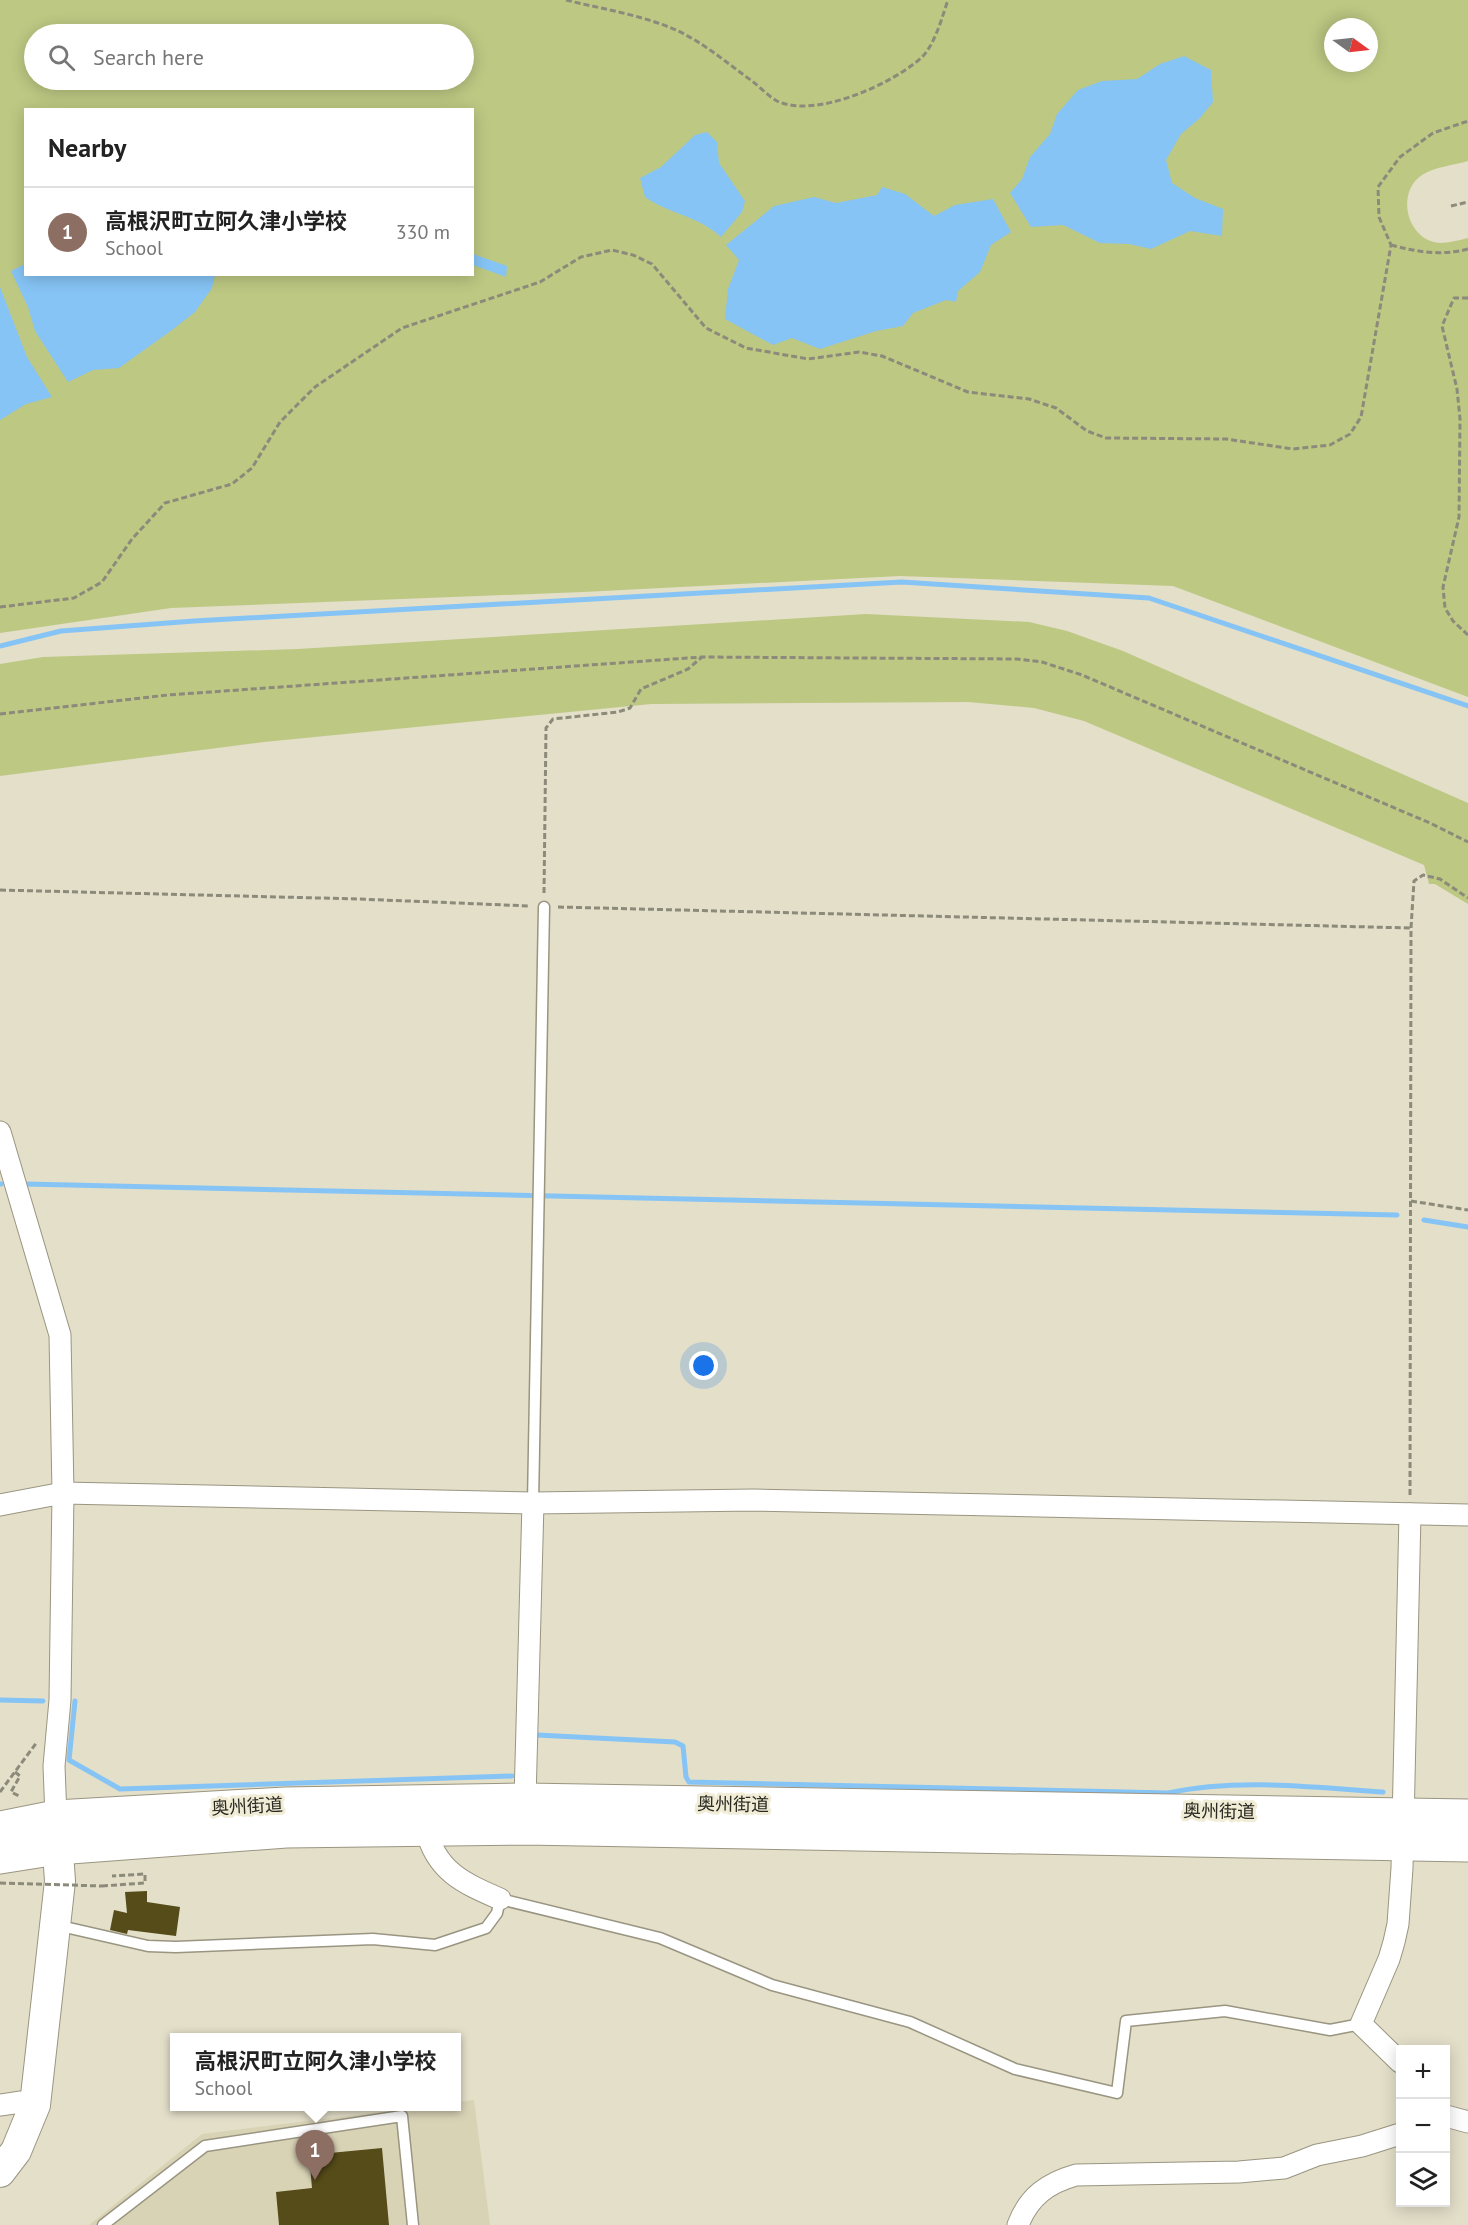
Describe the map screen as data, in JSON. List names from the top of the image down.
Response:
{
  "streets": {
    "highway": ["奥州街道"]
  },
  "north": "right",
  "page": {
    "search": "Search here",
    "heading": "Nearby",
    "list": [
      {
        "mark": "1",
        "name": "高根沢町立阿久津小学校",
        "note": "School",
        "value": "330 m"
      }
    ],
    "popup": ["高根沢町立阿久津小学校", "School"],
    "map_buttons": ["+", "−"],
    "pins": "1"
  }
}
